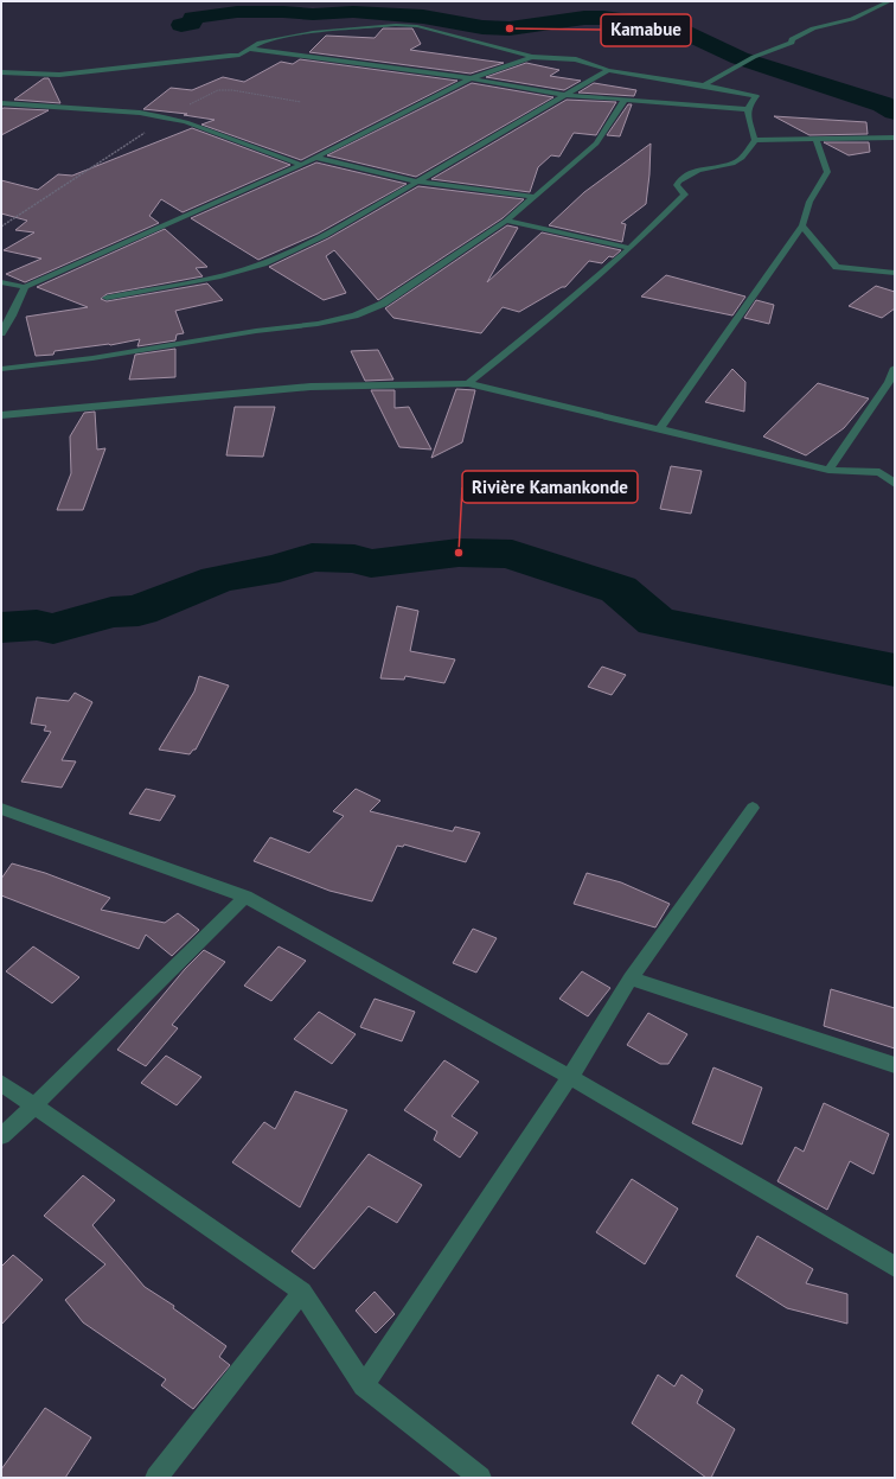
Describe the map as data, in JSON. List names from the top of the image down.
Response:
{
  "places": ["Kamabue", "Rivière Kamankonde"]
}
